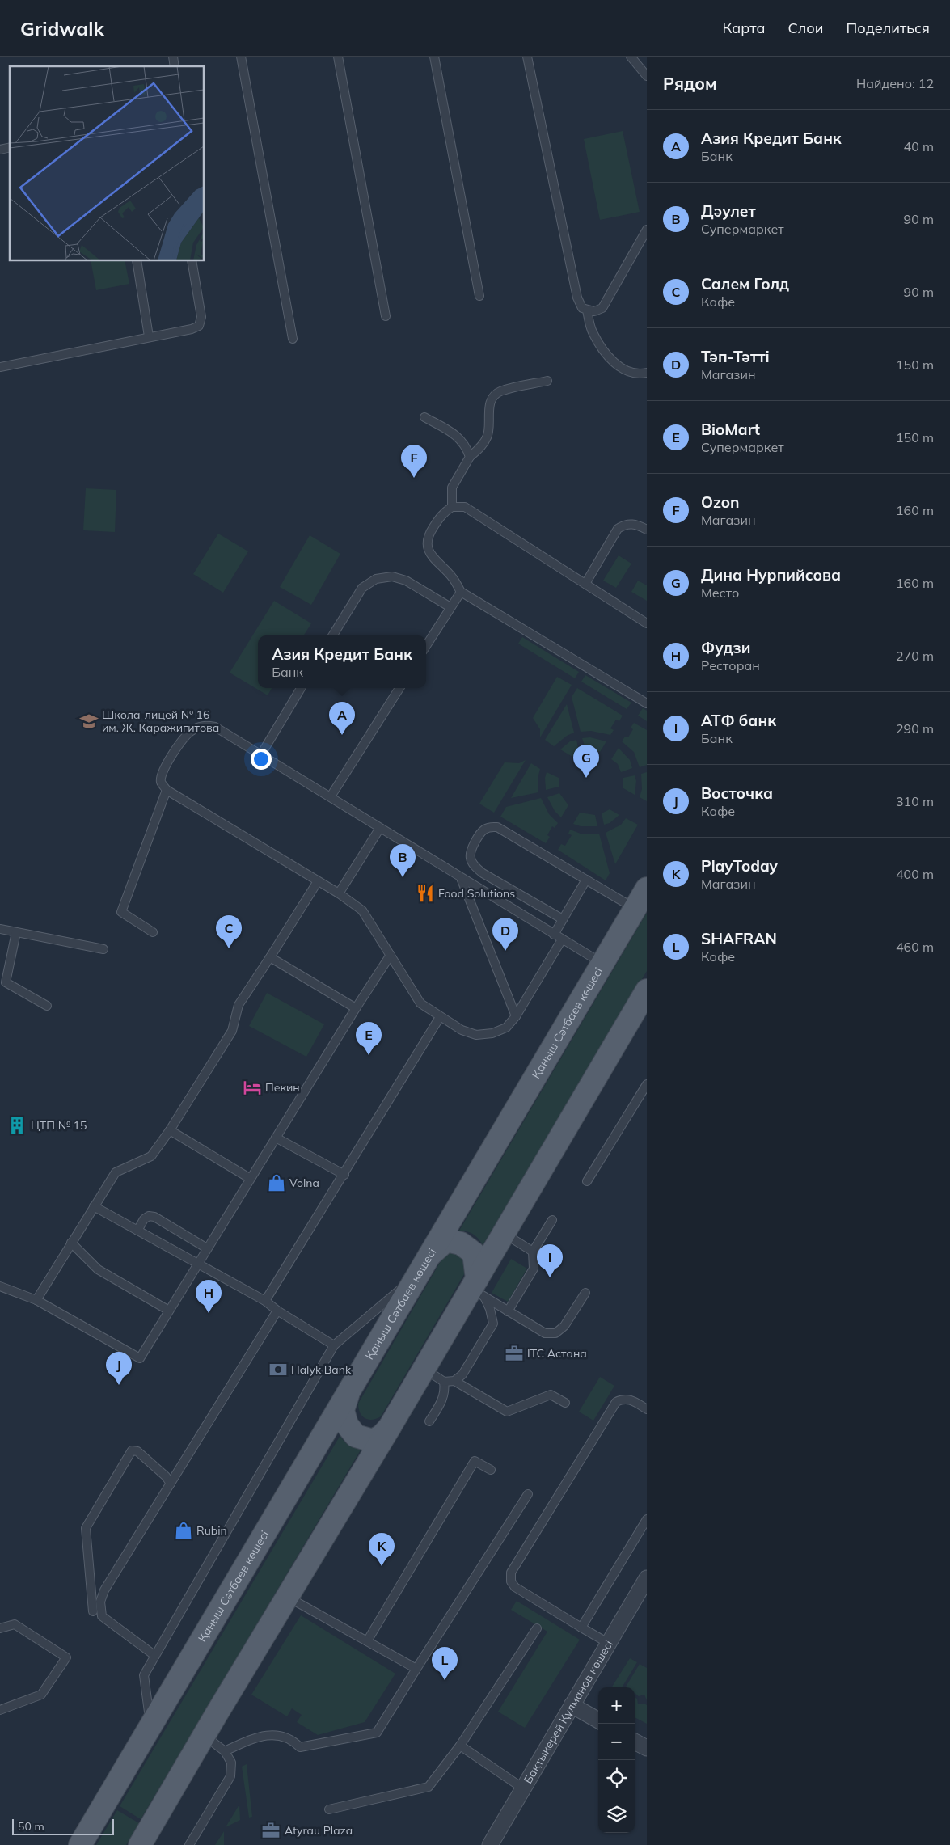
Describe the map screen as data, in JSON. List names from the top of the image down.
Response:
{
  "streets": {
    "main road": ["Қаныш Сәтбаев көшесі"],
    "street": ["Бақтыкерей Құлманов көшесі"]
  },
  "places": {
    "school or university": ["Школа-лицей № 16 им. Ж. Каражигитова"],
    "restaurant": ["Food Solutions"],
    "hotel": ["Пекин"],
    "building": ["ЦТП № 15"],
    "shop": ["Volna", "Rubin"],
    "office": ["ITC Астана", "Atyrau Plaza"],
    "bank": ["Halyk Bank"]
  },
  "scale_bar": "50 m",
  "page": {
    "header": "Gridwalk",
    "nav": ["Карта", "Слои", "Поделиться"],
    "heading": ["Рядом", "Найдено: 12"],
    "list": [
      {
        "mark": "A",
        "name": "Азия Кредит Банк",
        "note": "Банк",
        "value": "40 m"
      },
      {
        "mark": "B",
        "name": "Дәулет",
        "note": "Супермаркет",
        "value": "90 m"
      },
      {
        "mark": "C",
        "name": "Салем Голд",
        "note": "Кафе",
        "value": "90 m"
      },
      {
        "mark": "D",
        "name": "Тәп-Тәтті",
        "note": "Магазин",
        "value": "150 m"
      },
      {
        "mark": "E",
        "name": "BioMart",
        "note": "Супермаркет",
        "value": "150 m"
      },
      {
        "mark": "F",
        "name": "Ozon",
        "note": "Магазин",
        "value": "160 m"
      },
      {
        "mark": "G",
        "name": "Дина Нурпийсова",
        "note": "Место",
        "value": "160 m"
      },
      {
        "mark": "H",
        "name": "Фудзи",
        "note": "Ресторан",
        "value": "270 m"
      },
      {
        "mark": "I",
        "name": "АТФ банк",
        "note": "Банк",
        "value": "290 m"
      },
      {
        "mark": "J",
        "name": "Восточка",
        "note": "Кафе",
        "value": "310 m"
      },
      {
        "mark": "K",
        "name": "PlayToday",
        "note": "Магазин",
        "value": "400 m"
      },
      {
        "mark": "L",
        "name": "SHAFRAN",
        "note": "Кафе",
        "value": "460 m"
      }
    ],
    "pins": [
      "F",
      "A",
      "G",
      "B",
      "C",
      "D",
      "E",
      "I",
      "H",
      "J",
      "K",
      "L"
    ],
    "popup": ["Азия Кредит Банк", "Банк"],
    "map_buttons": ["+", "−"],
    "scale": "50 m"
  }
}
